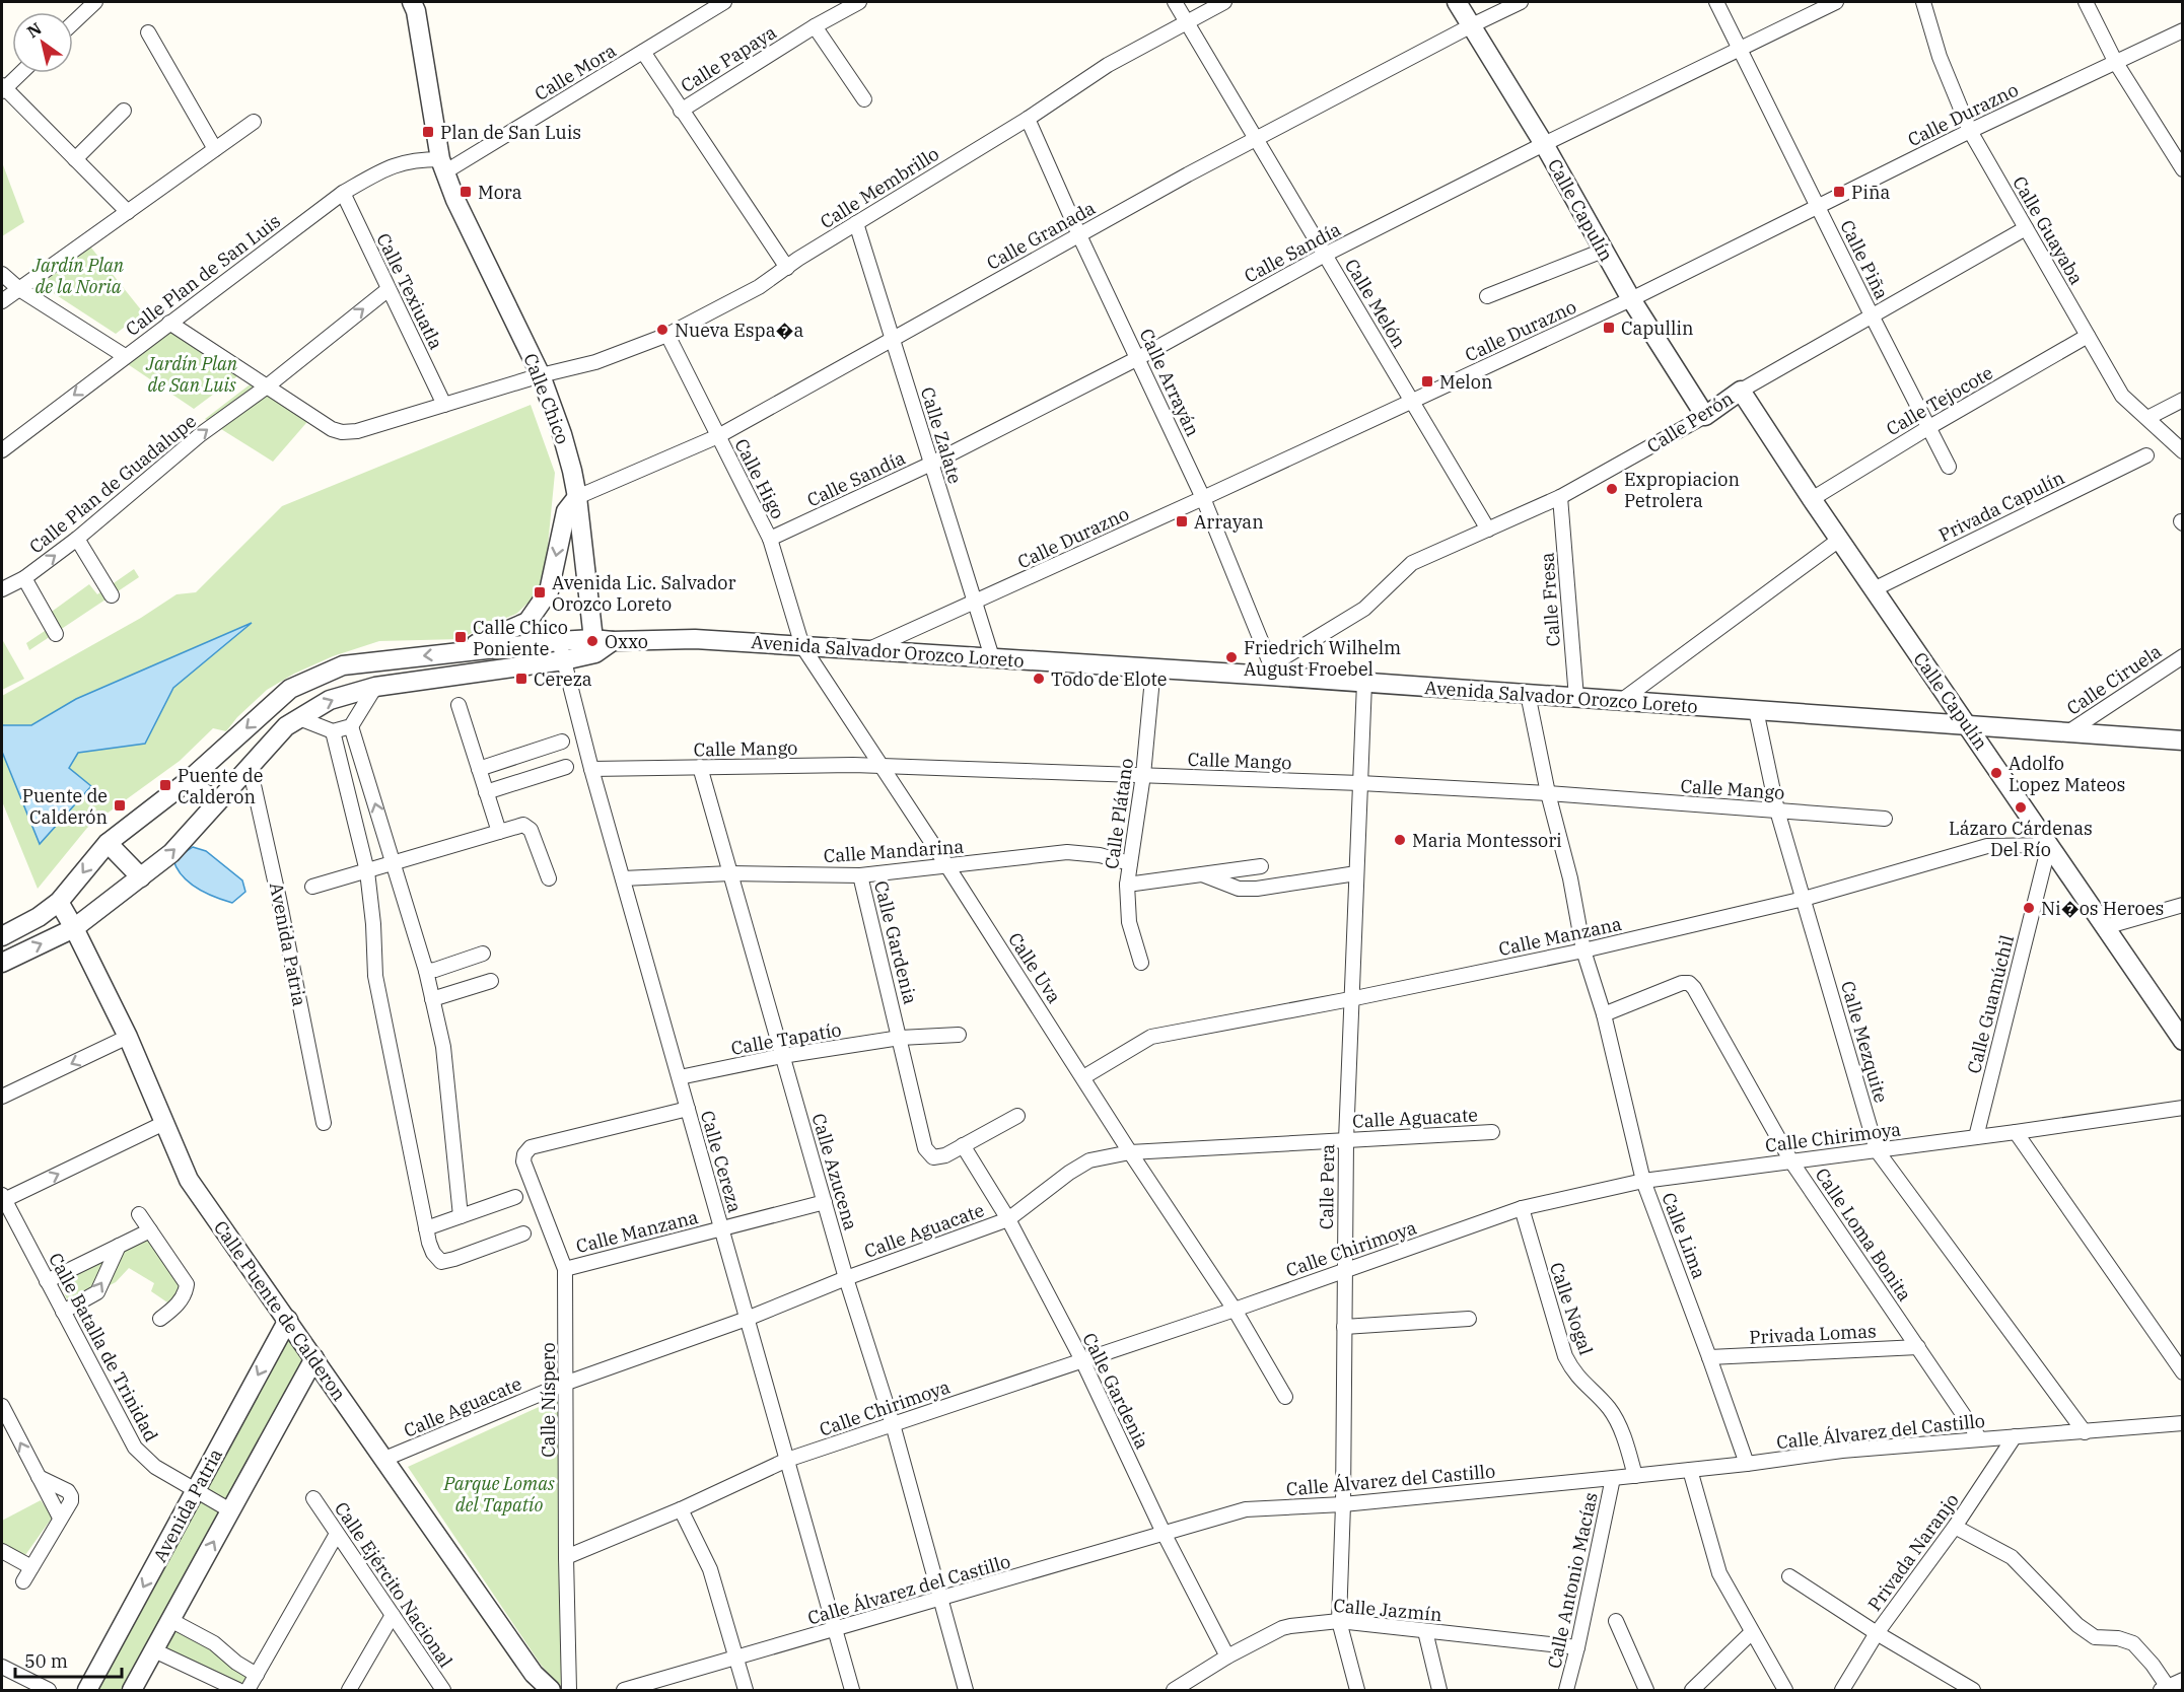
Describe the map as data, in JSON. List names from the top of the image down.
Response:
{
  "streets": {
    "street": [
      "Calle Papaya",
      "Calle Mora",
      "Calle Durazno",
      "Calle Membrillo",
      "Calle Capulín",
      "Calle Guayaba",
      "Calle Granada",
      "Calle Sandía",
      "Calle Piña",
      "Calle Plan de San Luis",
      "Calle Texiuatla",
      "Calle Melón",
      "Calle Arrayán",
      "Calle Chico",
      "Calle Tejocote",
      "Calle Perón",
      "Calle Zalate",
      "Calle Higo",
      "Calle Plan de Guadalupe",
      "Privada Capulín",
      "Calle Fresa",
      "Avenida Salvador Orozco Loreto",
      "Calle Ciruela",
      "Calle Mango",
      "Calle Plátano",
      "Calle Mandarina",
      "Calle Manzana",
      "Calle Gardenia",
      "Avenida Patria",
      "Calle Uva",
      "Calle Guamúchil",
      "Calle Tapatío",
      "Calle Mezquite",
      "Calle Aguacate",
      "Calle Chirimoya",
      "Calle Cereza",
      "Calle Azucena",
      "Calle Pera",
      "Calle Loma Bonita",
      "Calle Lima",
      "Calle Nogal",
      "Calle Puente de Calderon",
      "Privada Lomas",
      "Calle Batalla de Trinidad",
      "Calle Níspero",
      "Calle Álvarez del Castillo",
      "Privada Naranjo",
      "Calle Antonio Macías",
      "Calle Ejército Nacional",
      "Calle Jazmín"
    ]
  },
  "crossings": [
    ["Calle Mora", "Calle Plan de San Luis"],
    ["Calle Mora", "Calle Chico"],
    ["Calle Durazno", "Calle Capulín"],
    ["Calle Durazno", "Calle Guayaba"],
    ["Calle Durazno", "Calle Piña"],
    ["Calle Durazno", "Calle Melón"],
    ["Calle Durazno", "Calle Arrayán"],
    ["Calle Durazno", "Calle Zalate"],
    ["Calle Durazno", "Avenida Salvador Orozco Loreto"],
    ["Calle Membrillo", "Calle Plan de San Luis"],
    ["Calle Membrillo", "Calle Texiuatla"],
    ["Calle Membrillo", "Calle Melón"],
    ["Calle Membrillo", "Calle Arrayán"],
    ["Calle Membrillo", "Calle Chico"],
    ["Calle Membrillo", "Calle Zalate"],
    ["Calle Membrillo", "Calle Higo"],
    ["Calle Membrillo", "Calle Plan de Guadalupe"],
    ["Calle Capulín", "Calle Granada"],
    ["Calle Capulín", "Calle Sandía"],
    ["Calle Capulín", "Calle Tejocote"],
    ["Calle Capulín", "Calle Perón"],
    ["Calle Capulín", "Privada Capulín"],
    ["Calle Capulín", "Avenida Salvador Orozco Loreto"],
    ["Calle Capulín", "Calle Manzana"],
    ["Calle Capulín", "Calle Guamúchil"],
    ["Calle Guayaba", "Calle Tejocote"],
    ["Calle Guayaba", "Calle Perón"],
    ["Calle Granada", "Calle Melón"],
    ["Calle Granada", "Calle Arrayán"],
    ["Calle Granada", "Calle Chico"],
    ["Calle Granada", "Calle Zalate"],
    ["Calle Granada", "Calle Higo"],
    ["Calle Sandía", "Calle Piña"],
    ["Calle Sandía", "Calle Melón"],
    ["Calle Sandía", "Calle Arrayán"],
    ["Calle Sandía", "Calle Zalate"],
    ["Calle Sandía", "Calle Higo"],
    ["Calle Piña", "Calle Tejocote"],
    ["Calle Piña", "Calle Perón"],
    ["Calle Plan de San Luis", "Calle Texiuatla"],
    ["Calle Plan de San Luis", "Calle Chico"],
    ["Calle Texiuatla", "Calle Plan de Guadalupe"],
    ["Calle Melón", "Calle Perón"],
    ["Calle Arrayán", "Calle Perón"],
    ["Calle Arrayán", "Avenida Salvador Orozco Loreto"],
    ["Calle Chico", "Avenida Salvador Orozco Loreto"],
    ["Calle Perón", "Calle Fresa"],
    ["Calle Perón", "Avenida Salvador Orozco Loreto"],
    ["Calle Zalate", "Avenida Salvador Orozco Loreto"],
    ["Calle Higo", "Avenida Salvador Orozco Loreto"],
    ["Calle Higo", "Calle Uva"],
    ["Calle Fresa", "Avenida Salvador Orozco Loreto"],
    ["Avenida Salvador Orozco Loreto", "Calle Ciruela"],
    ["Avenida Salvador Orozco Loreto", "Calle Plátano"],
    ["Avenida Salvador Orozco Loreto", "Calle Uva"],
    ["Avenida Salvador Orozco Loreto", "Calle Mezquite"],
    ["Avenida Salvador Orozco Loreto", "Calle Pera"],
    ["Avenida Salvador Orozco Loreto", "Calle Lima"],
    ["Calle Mango", "Calle Plátano"],
    ["Calle Mango", "Calle Uva"],
    ["Calle Mango", "Calle Mezquite"],
    ["Calle Mango", "Calle Cereza"],
    ["Calle Mango", "Calle Azucena"],
    ["Calle Mango", "Calle Pera"],
    ["Calle Mango", "Calle Lima"],
    ["Calle Plátano", "Calle Mandarina"],
    ["Calle Mandarina", "Calle Gardenia"],
    ["Calle Mandarina", "Calle Uva"],
    ["Calle Mandarina", "Calle Cereza"],
    ["Calle Mandarina", "Calle Azucena"],
    ["Calle Manzana", "Calle Uva"],
    ["Calle Manzana", "Calle Guamúchil"],
    ["Calle Manzana", "Calle Mezquite"],
    ["Calle Manzana", "Calle Cereza"],
    ["Calle Manzana", "Calle Azucena"],
    ["Calle Manzana", "Calle Pera"],
    ["Calle Manzana", "Calle Lima"],
    ["Calle Manzana", "Calle Níspero"],
    ["Calle Gardenia", "Calle Tapatío"],
    ["Calle Gardenia", "Calle Aguacate"],
    ["Calle Gardenia", "Calle Chirimoya"],
    ["Calle Gardenia", "Calle Álvarez del Castillo"],
    ["Calle Gardenia", "Calle Jazmín"],
    ["Avenida Patria", "Calle Puente de Calderon"],
    ["Avenida Patria", "Calle Batalla de Trinidad"],
    ["Calle Uva", "Calle Aguacate"],
    ["Calle Uva", "Calle Chirimoya"],
    ["Calle Guamúchil", "Calle Chirimoya"],
    ["Calle Tapatío", "Calle Cereza"],
    ["Calle Tapatío", "Calle Azucena"],
    ["Calle Mezquite", "Calle Chirimoya"],
    ["Calle Mezquite", "Calle Álvarez del Castillo"],
    ["Calle Aguacate", "Calle Cereza"],
    ["Calle Aguacate", "Calle Azucena"],
    ["Calle Aguacate", "Calle Pera"],
    ["Calle Aguacate", "Calle Puente de Calderon"],
    ["Calle Aguacate", "Calle Níspero"],
    ["Calle Chirimoya", "Calle Cereza"],
    ["Calle Chirimoya", "Calle Azucena"],
    ["Calle Chirimoya", "Calle Pera"],
    ["Calle Chirimoya", "Calle Loma Bonita"],
    ["Calle Chirimoya", "Calle Lima"],
    ["Calle Chirimoya", "Calle Nogal"],
    ["Calle Chirimoya", "Calle Níspero"],
    ["Calle Cereza", "Calle Níspero"],
    ["Calle Cereza", "Calle Álvarez del Castillo"],
    ["Calle Azucena", "Calle Álvarez del Castillo"],
    ["Calle Pera", "Calle Álvarez del Castillo"],
    ["Calle Pera", "Calle Jazmín"],
    ["Calle Loma Bonita", "Calle Lima"],
    ["Calle Loma Bonita", "Privada Lomas"],
    ["Calle Loma Bonita", "Calle Álvarez del Castillo"],
    ["Calle Lima", "Privada Lomas"],
    ["Calle Lima", "Calle Álvarez del Castillo"],
    ["Calle Nogal", "Calle Álvarez del Castillo"],
    ["Calle Álvarez del Castillo", "Privada Naranjo"],
    ["Calle Álvarez del Castillo", "Calle Antonio Macías"],
    ["Calle Antonio Macías", "Calle Jazmín"]
  ],
  "one_way": ["Calle Plan de Guadalupe"],
  "parks": ["Jardín Plan de la Noria", "Jardín Plan de San Luis", "Parque Lomas del Tapatío"],
  "places": {
    "transit": [
      "Plan de San Luis",
      "Mora",
      "Piña",
      "Capullin",
      "Melon",
      "Arrayan",
      "Avenida Lic. Salvador Orozco Loreto",
      "Calle Chico Poniente",
      "Cereza",
      "Puente de Calderon",
      "Puente de Calderón"
    ],
    "other": [
      "Nueva Espa�a",
      "Expropiacion Petrolera",
      "Oxxo",
      "Friedrich Wilhelm August Froebel",
      "Todo de Elote",
      "Adolfo Lopez Mateos",
      "Lázaro Cárdenas Del Río",
      "Maria Montessori",
      "Ni�os Heroes"
    ]
  },
  "scale_bar": "50 m",
  "north": "top left"
}
